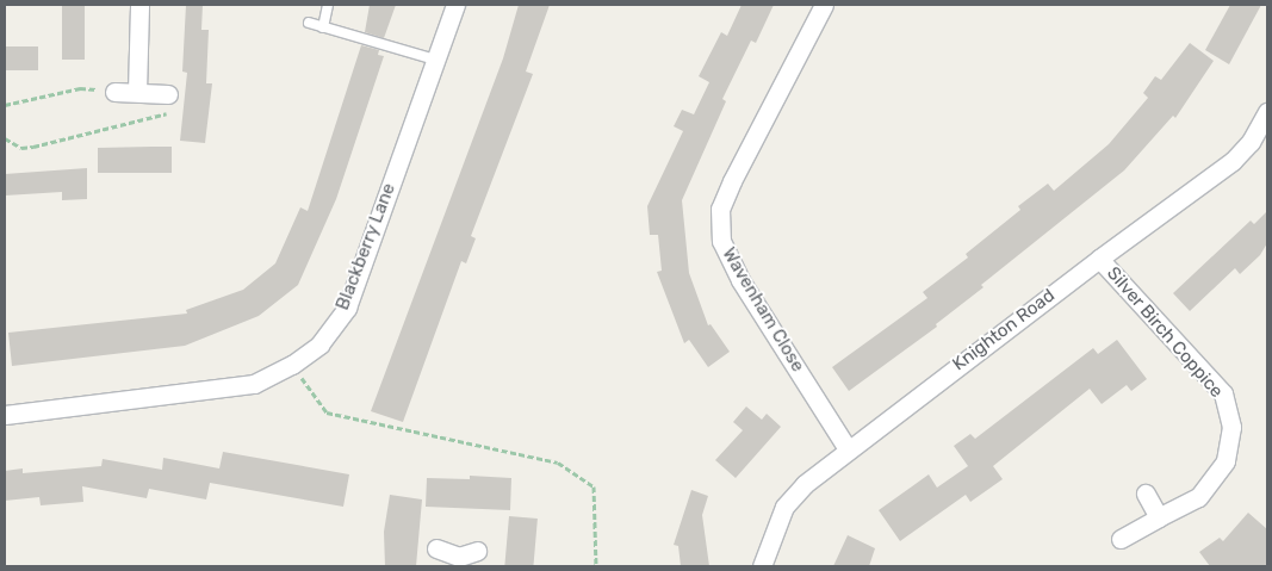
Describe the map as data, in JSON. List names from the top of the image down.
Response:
{
  "streets": {
    "street": [
      "Blackberry Lane",
      "Wavenham Close",
      "Knighton Road",
      "Silver Birch Coppice"
    ]
  },
  "crossings": [
    ["Wavenham Close", "Knighton Road"],
    ["Knighton Road", "Silver Birch Coppice"]
  ]
}
